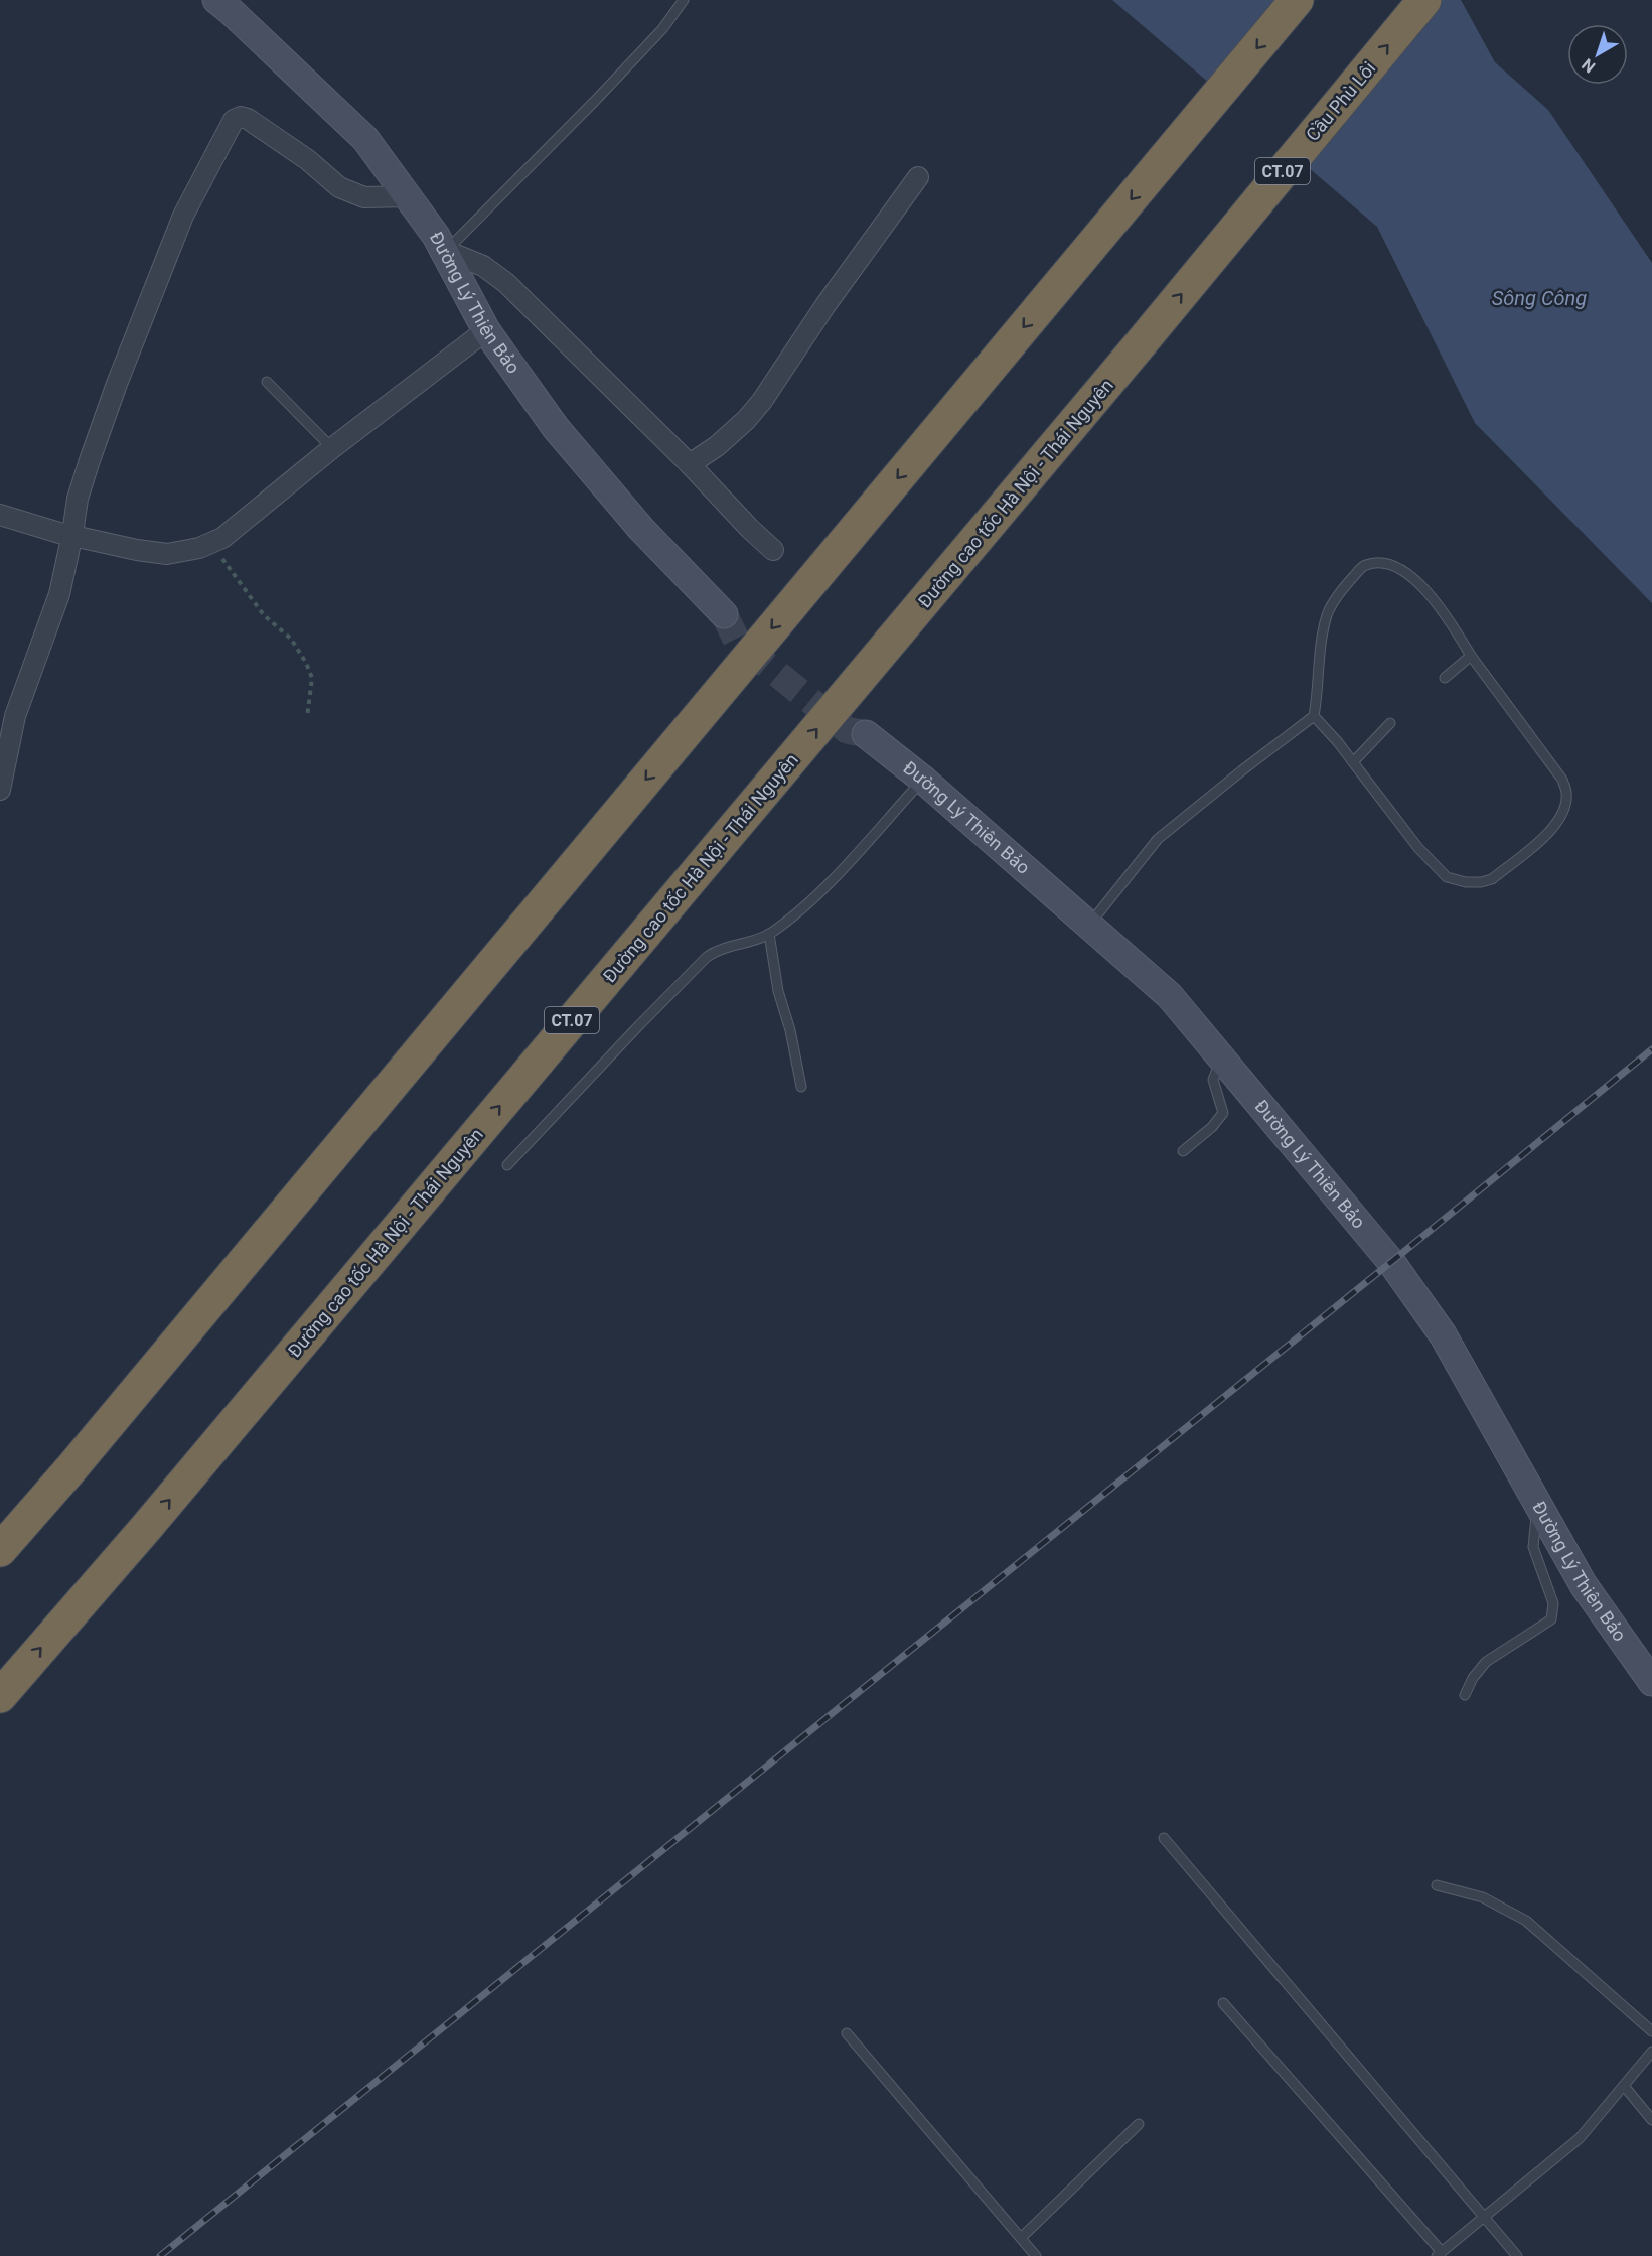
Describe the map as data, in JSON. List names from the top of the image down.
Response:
{
  "streets": {
    "highway": ["Cầu Phù Lôi", "CT.07", "Đường cao tốc Hà Nội - Thái Nguyên"],
    "main road": ["Đường Lý Thiên Bảo"]
  },
  "crossings": [
    ["Cầu Phù Lôi", "Đường cao tốc Hà Nội - Thái Nguyên"]
  ],
  "water": ["Sông Công"],
  "north": "bottom left"
}
